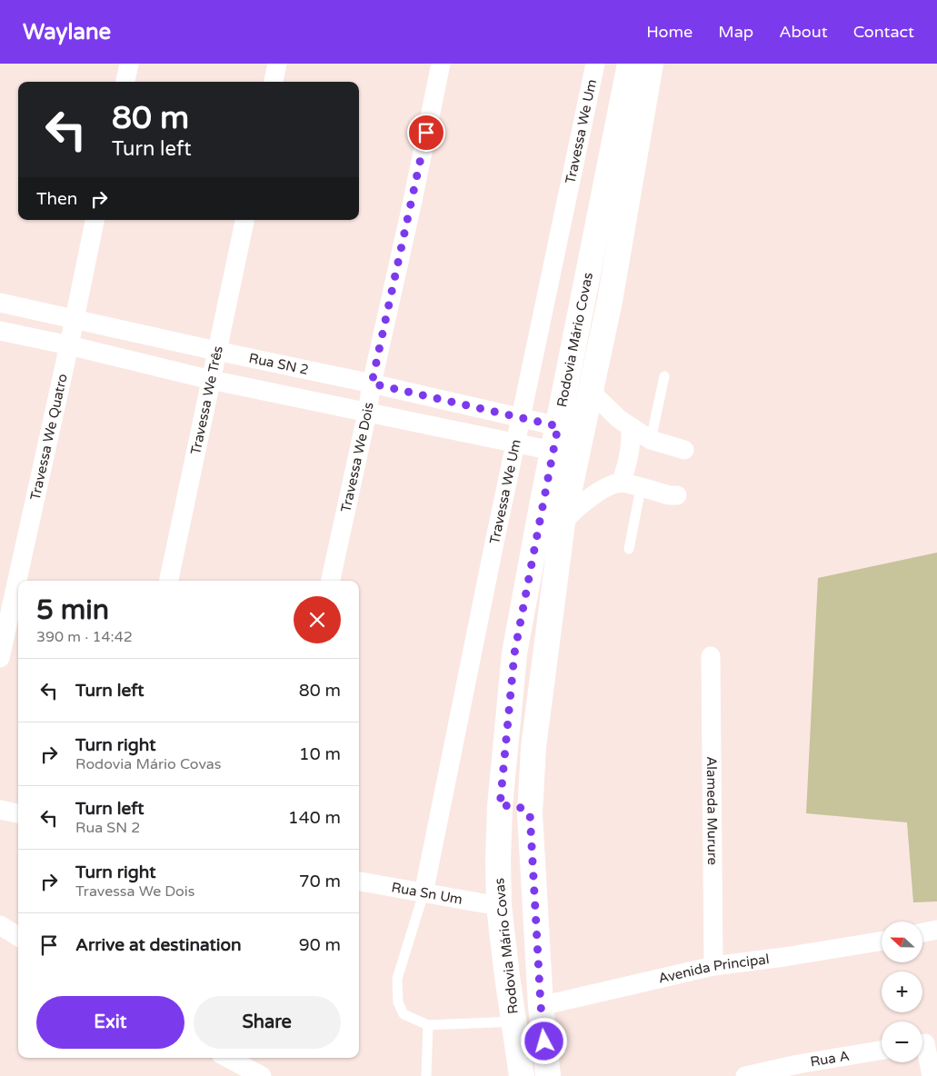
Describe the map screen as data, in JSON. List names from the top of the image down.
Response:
{
  "streets": {
    "main road": ["Rodovia Mário Covas"],
    "street": [
      "Travessa We Um",
      "Rua SN 2",
      "Travessa We Três",
      "Travessa We Quatro",
      "Travessa We Dois",
      "Alameda Murure",
      "Rua Sn Um",
      "Avenida Principal",
      "Rua A"
    ]
  },
  "crossings": [
    ["Travessa We Um", "Rua SN 2"],
    ["Travessa We Um", "Rua Sn Um"],
    ["Rodovia Mário Covas", "Rua SN 2"],
    ["Rodovia Mário Covas", "Rua Sn Um"],
    ["Rodovia Mário Covas", "Avenida Principal"],
    ["Rua SN 2", "Travessa We Três"],
    ["Rua SN 2", "Travessa We Quatro"],
    ["Rua SN 2", "Travessa We Dois"],
    ["Alameda Murure", "Avenida Principal"]
  ],
  "north": "left",
  "page": {
    "header": "Waylane",
    "nav": [
      "Home",
      "Map",
      "About",
      "Contact"
    ],
    "turn": ["80 m", "Turn left"],
    "then": "Then",
    "heading": ["5 min", "390 m · 14:42"],
    "list": [
      {
        "name": "Turn left",
        "value": "80 m"
      },
      {
        "name": "Turn right",
        "note": "Rodovia Mário Covas",
        "value": "10 m"
      },
      {
        "name": "Turn left",
        "note": "Rua SN 2",
        "value": "140 m"
      },
      {
        "name": "Turn right",
        "note": "Travessa We Dois",
        "value": "70 m"
      },
      {
        "name": "Arrive at destination",
        "value": "90 m"
      }
    ],
    "map_buttons": ["+", "−"],
    "buttons": ["Exit", "Share"]
  }
}
